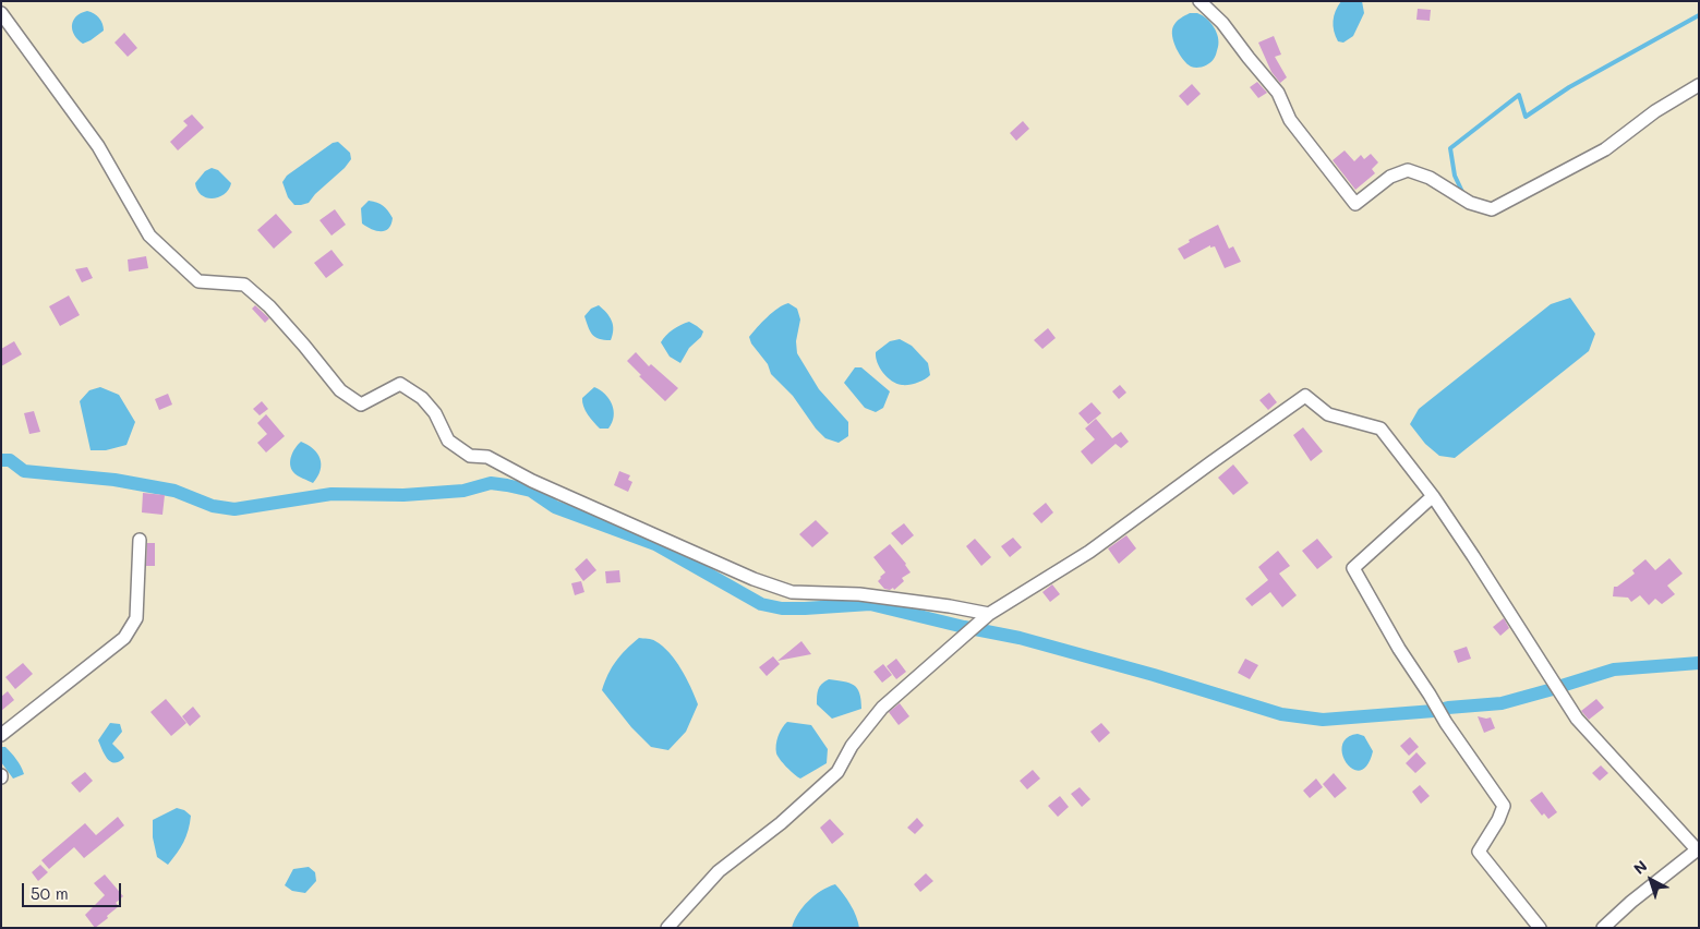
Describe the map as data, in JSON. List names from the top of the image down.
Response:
{
  "scale_bar": "50 m",
  "north": "top left"
}
